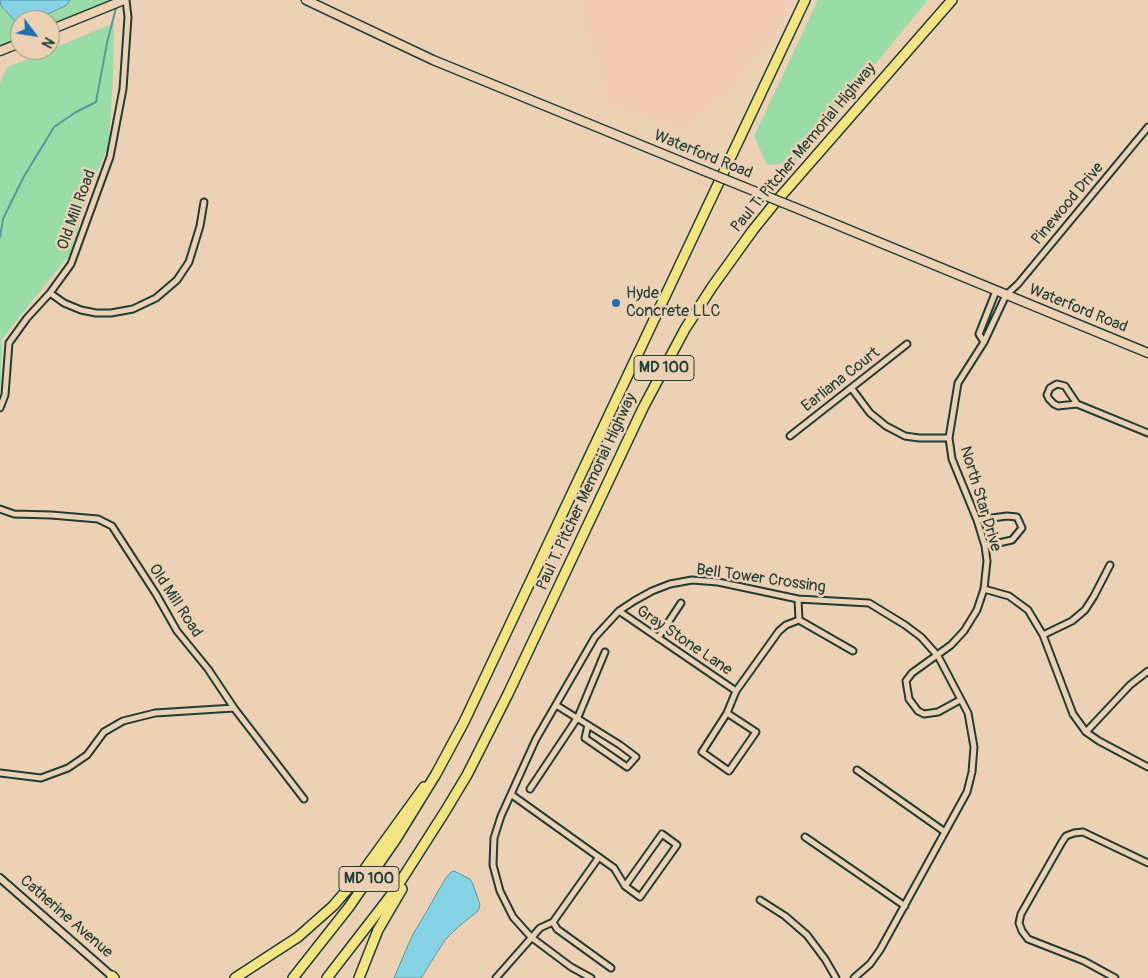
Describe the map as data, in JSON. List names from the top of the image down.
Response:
{
  "streets": {
    "highway": ["Paul T. Pitcher Memorial Highway", "MD 100"],
    "main road": ["Waterford Road"],
    "street": [
      "Pinewood Drive",
      "Old Mill Road",
      "Earliana Court",
      "North Star Drive",
      "Bell Tower Crossing",
      "Gray Stone Lane",
      "Catherine Avenue"
    ]
  },
  "crossings": [
    ["Waterford Road", "Pinewood Drive"],
    ["Waterford Road", "North Star Drive"],
    ["Pinewood Drive", "North Star Drive"],
    ["North Star Drive", "Bell Tower Crossing"],
    ["Bell Tower Crossing", "Gray Stone Lane"]
  ],
  "places": ["Hyde Concrete LLC"],
  "north": "bottom right"
}
